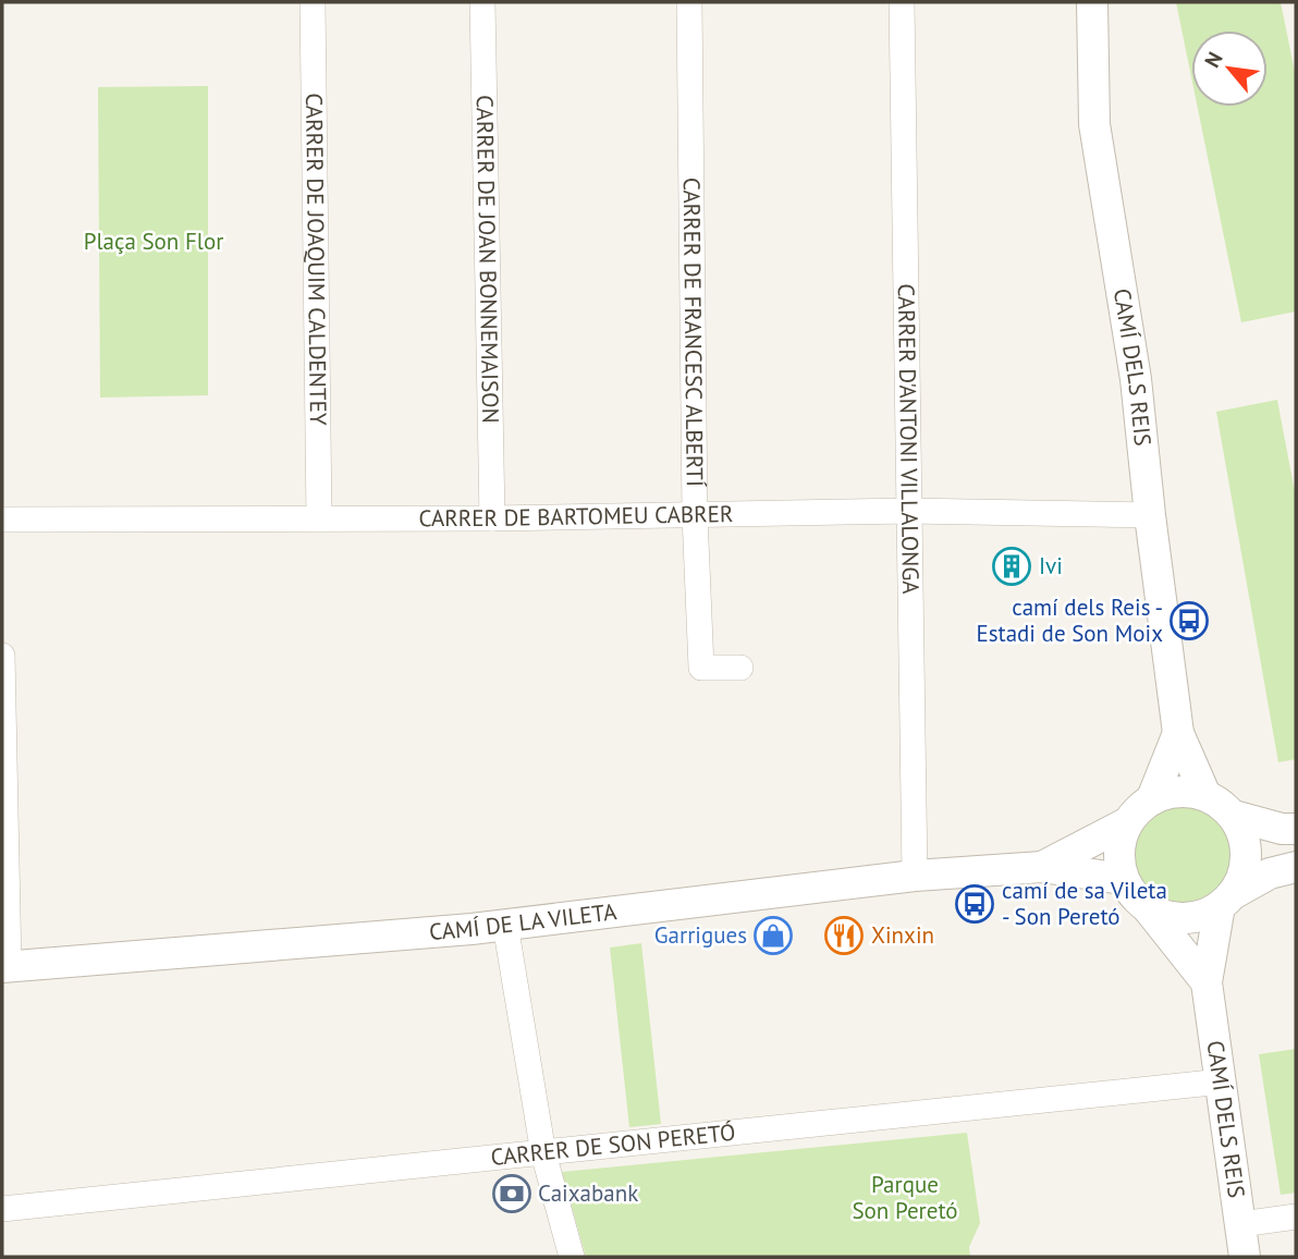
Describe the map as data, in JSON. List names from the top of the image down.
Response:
{
  "streets": {
    "street": [
      "CARRER DE JOAQUIM CALDENTEY",
      "CARRER DE JOAN BONNEMAISON",
      "CARRER DE FRANCESC ALBERTÍ",
      "CAMÍ DELS REIS",
      "CARRER D'ANTONI VILLALONGA",
      "CARRER DE BARTOMEU CABRER",
      "CAMÍ DE LA VILETA",
      "CARRER DE SON PERETÓ"
    ]
  },
  "crossings": [
    ["CARRER DE JOAQUIM CALDENTEY", "CARRER DE BARTOMEU CABRER"],
    ["CARRER DE JOAN BONNEMAISON", "CARRER DE BARTOMEU CABRER"],
    ["CARRER DE FRANCESC ALBERTÍ", "CARRER DE BARTOMEU CABRER"],
    ["CAMÍ DELS REIS", "CARRER DE BARTOMEU CABRER"],
    ["CAMÍ DELS REIS", "CAMÍ DE LA VILETA"],
    ["CAMÍ DELS REIS", "CARRER DE SON PERETÓ"],
    ["CARRER D'ANTONI VILLALONGA", "CARRER DE BARTOMEU CABRER"],
    ["CARRER D'ANTONI VILLALONGA", "CAMÍ DE LA VILETA"]
  ],
  "parks": ["Plaça Son Flor", "Parque Son Peretó"],
  "places": {
    "building": ["Ivi"],
    "bus stop": ["camí dels Reis - Estadi de Son Moix", "camí de sa Vileta - Son Peretó"],
    "shop": ["Garrigues"],
    "restaurant": ["Xinxin"],
    "bank": ["Caixabank"]
  },
  "north": "top left"
}
